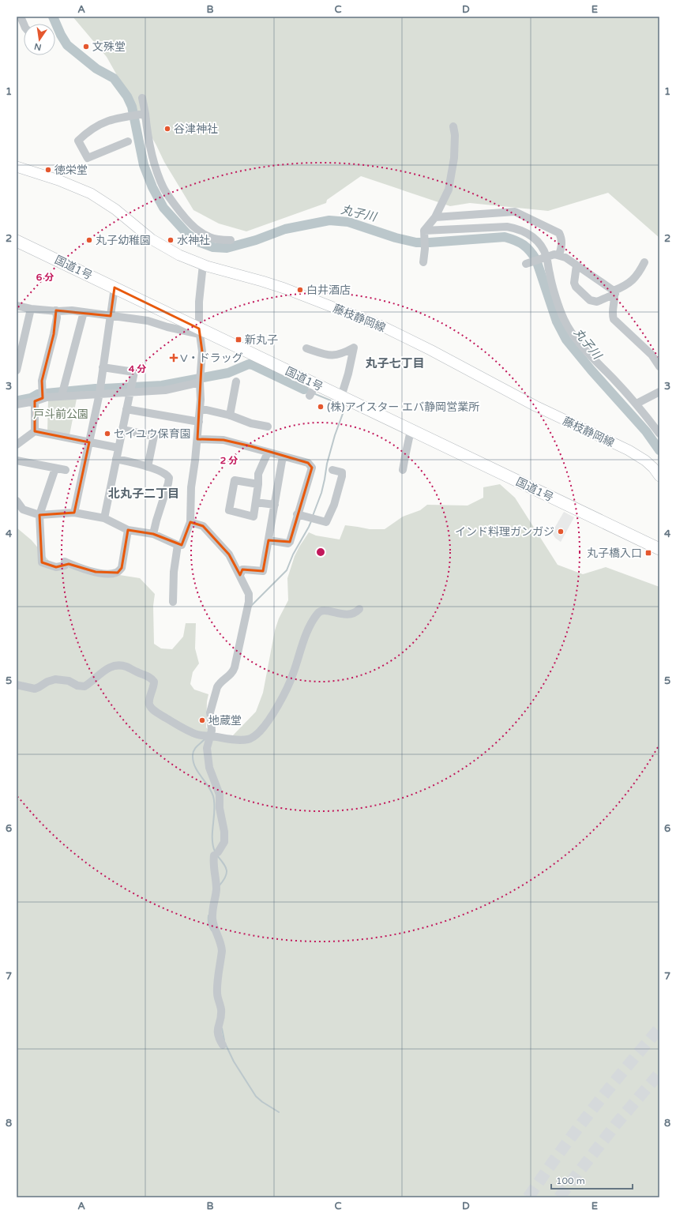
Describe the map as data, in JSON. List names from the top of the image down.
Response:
{
  "streets": {
    "highway": ["国道1号"],
    "main road": ["藤枝静岡線"]
  },
  "districts": ["丸子七丁目", "北丸子二丁目"],
  "water": ["丸子川"],
  "parks": ["戸斗前公園"],
  "places": {
    "other": [
      "文殊堂",
      "谷津神社",
      "徳栄堂",
      "丸子幼稚園",
      "水神社",
      "白井酒店",
      "(株)アイスター エバ静岡営業所",
      "セイユウ保育園",
      "インド料理ガンガジ",
      "地蔵堂"
    ],
    "transit": ["新丸子", "丸子橋入口"],
    "health": ["V・ドラッグ"]
  },
  "scale_bar": "100 m",
  "north": "bottom",
  "grid": {
    "columns": [
      "A",
      "B",
      "C",
      "D",
      "E"
    ],
    "rows": [
      "1",
      "2",
      "3",
      "4",
      "5",
      "6",
      "7",
      "8"
    ]
  },
  "rings": ["6 分", "4 分", "2 分"]
}
